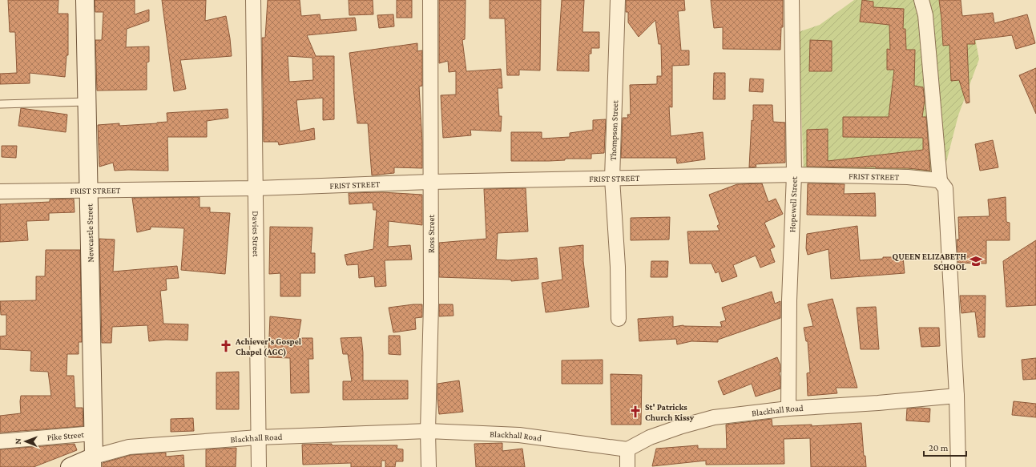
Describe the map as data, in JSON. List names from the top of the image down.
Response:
{
  "streets": {
    "street": [
      "Thompson Street",
      "FRIST STREET",
      "Hopewell Street",
      "Newcastle Street",
      "Davies Street",
      "Ross Street",
      "Blackhall Road",
      "Pike Street"
    ]
  },
  "crossings": [
    ["Thompson Street", "FRIST STREET"],
    ["FRIST STREET", "Hopewell Street"],
    ["FRIST STREET", "Newcastle Street"],
    ["FRIST STREET", "Davies Street"],
    ["FRIST STREET", "Ross Street"],
    ["Hopewell Street", "Blackhall Road"],
    ["Newcastle Street", "Blackhall Road"],
    ["Newcastle Street", "Pike Street"],
    ["Davies Street", "Blackhall Road"],
    ["Ross Street", "Blackhall Road"]
  ],
  "places": {
    "school or university": ["QUEEN ELIZABETH SCHOOL"],
    "church": ["Achiever's Gospel Chapel (AGC)", "St' Patricks Church Kissy"]
  },
  "scale_bar": "20 m",
  "north": "left"
}
